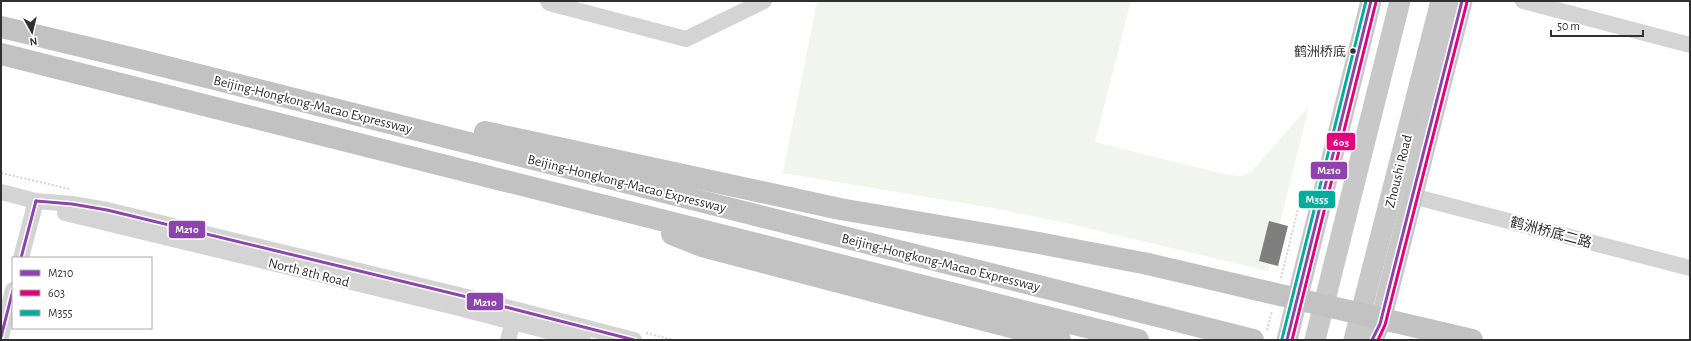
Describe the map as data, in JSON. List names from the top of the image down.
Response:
{
  "streets": {
    "highway": ["Beijing-Hongkong-Macao Expressway"],
    "main road": ["Zhoushi Road"],
    "street": ["鹤洲桥底二路", "North 8th Road"]
  },
  "places": ["鹤洲桥底"],
  "lines": ["transit line M210", "transit line M355", "transit line 603"],
  "legend": ["M210", "603", "M355"],
  "scale_bar": "50 m",
  "north": "bottom"
}
